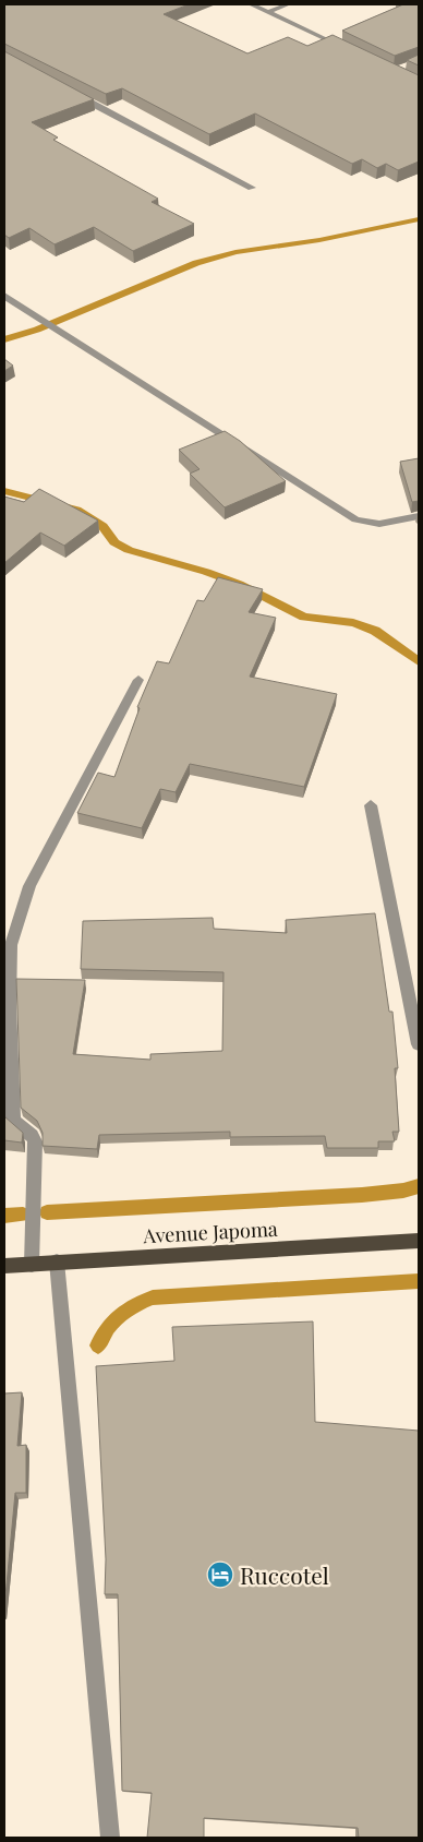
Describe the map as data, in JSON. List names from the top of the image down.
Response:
{
  "streets": {
    "main road": ["Avenue Japoma"]
  },
  "places": {
    "hotel": ["Ruccotel"]
  }
}
